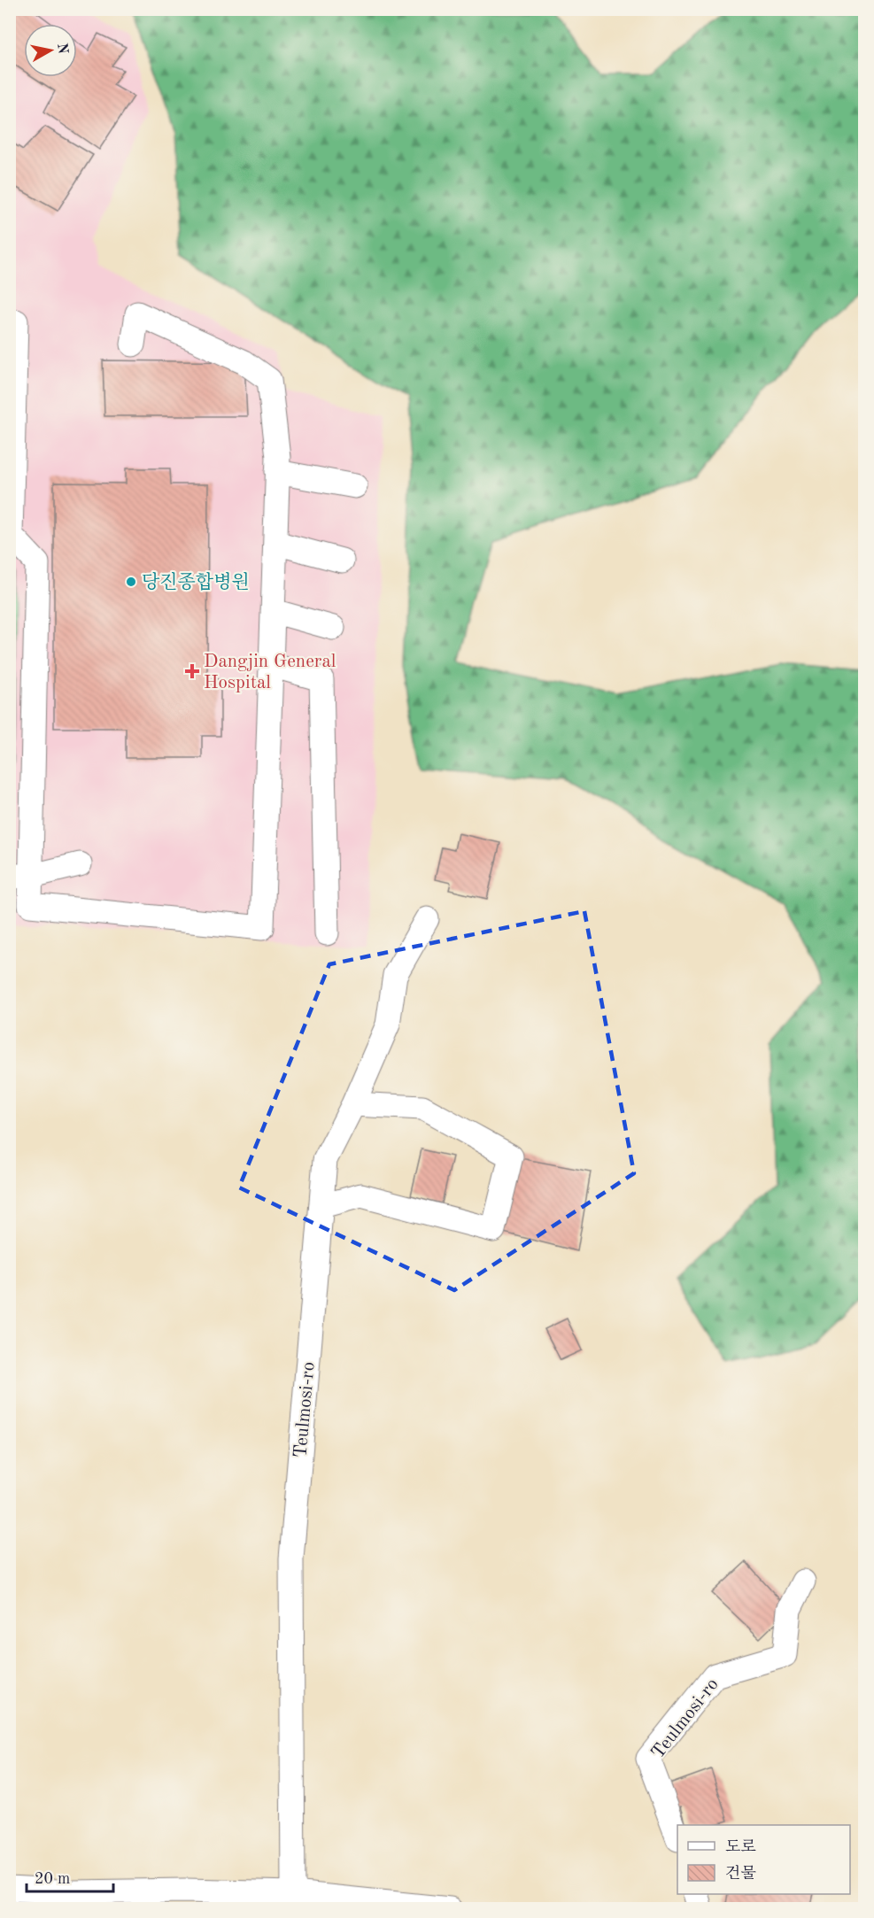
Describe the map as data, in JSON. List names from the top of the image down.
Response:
{
  "streets": {
    "street": ["Teulmosi-ro"]
  },
  "places": {
    "other": ["당진종합병원"],
    "health": ["Dangjin General Hospital"]
  },
  "legend": ["도로", "건물"],
  "scale_bar": "20 m",
  "north": "right"
}
